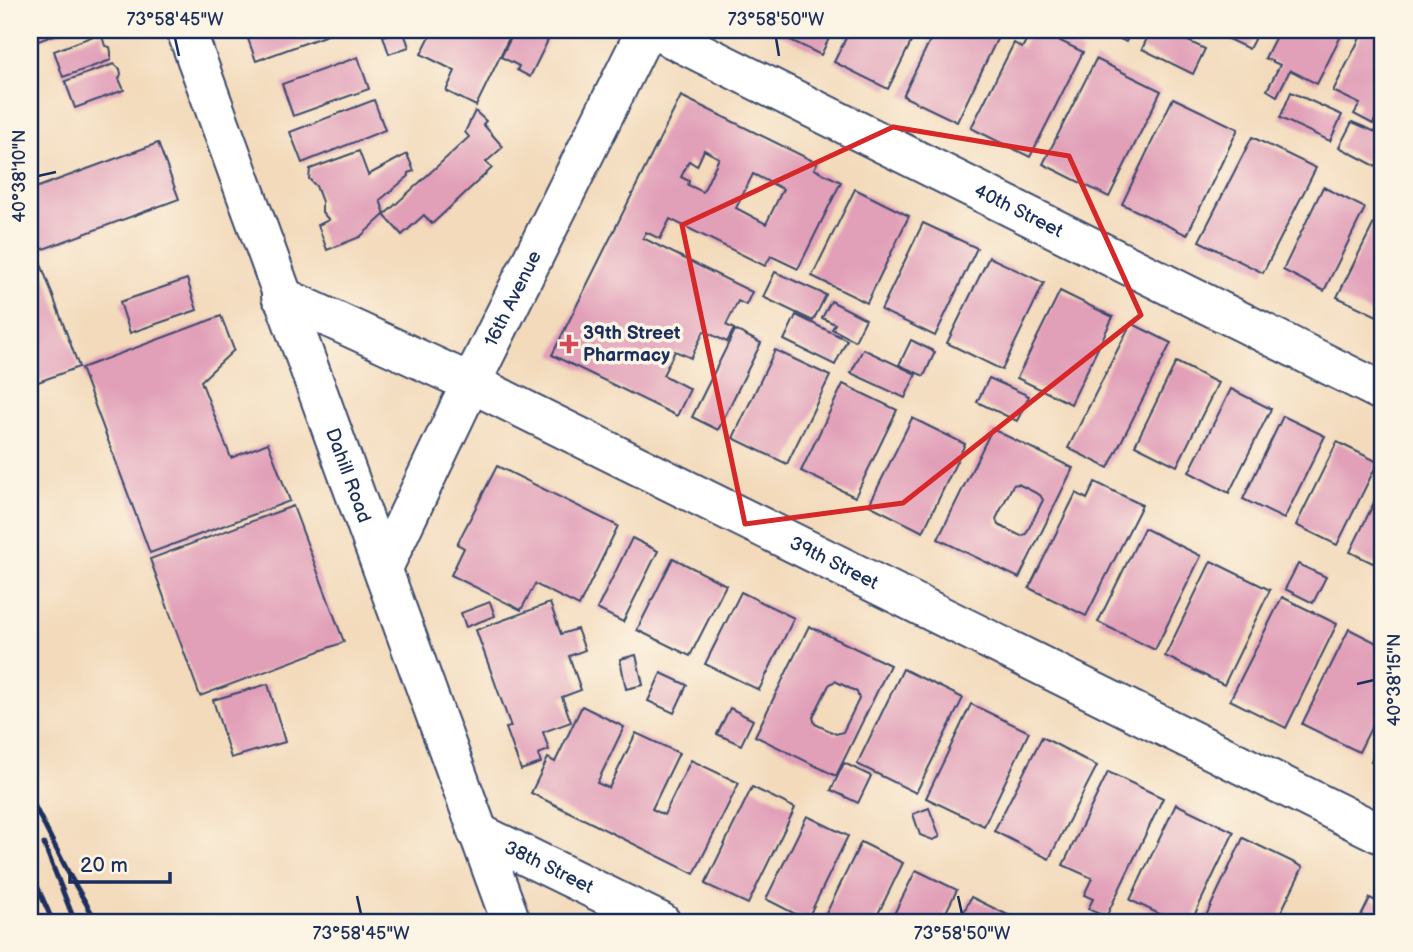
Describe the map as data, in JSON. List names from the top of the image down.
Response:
{
  "streets": {
    "street": [
      "40th Street",
      "16th Avenue",
      "Dahill Road",
      "39th Street",
      "38th Street"
    ]
  },
  "crossings": [
    ["16th Avenue", "Dahill Road"],
    ["16th Avenue", "39th Street"],
    ["Dahill Road", "39th Street"],
    ["Dahill Road", "38th Street"]
  ],
  "places": {
    "health": ["39th Street Pharmacy"]
  },
  "scale_bar": "20 m",
  "coordinates": [
    "73°58'45\"W",
    "73°58'50\"W",
    "40°38'10\"N",
    "40°38'15\"N"
  ]
}
